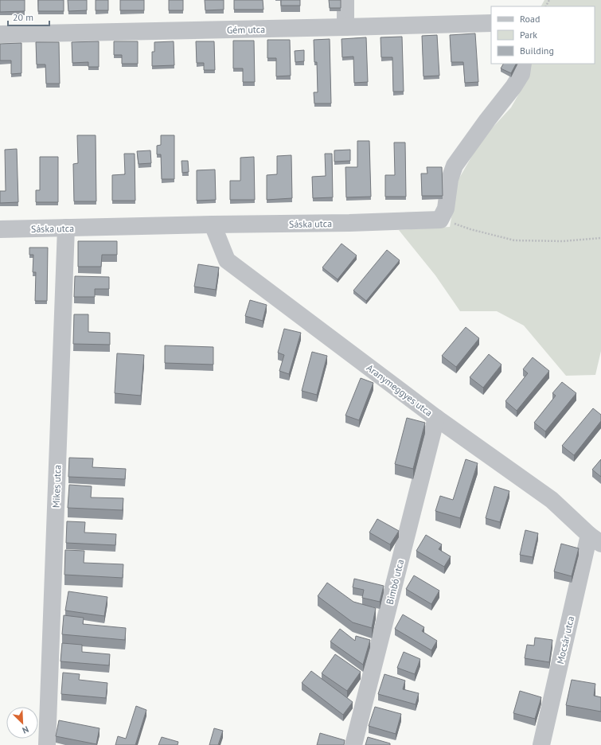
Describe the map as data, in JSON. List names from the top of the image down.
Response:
{
  "streets": {
    "street": [
      "Gém utca",
      "Sáska utca",
      "Aranymeggyes utca",
      "Mikes utca",
      "Bimbó utca",
      "Mocsár utca"
    ]
  },
  "crossings": [
    ["Sáska utca", "Aranymeggyes utca"],
    ["Sáska utca", "Mikes utca"],
    ["Aranymeggyes utca", "Bimbó utca"],
    ["Aranymeggyes utca", "Mocsár utca"]
  ],
  "legend": ["Road", "Park", "Building"],
  "scale_bar": "20 m",
  "north": "bottom right"
}
